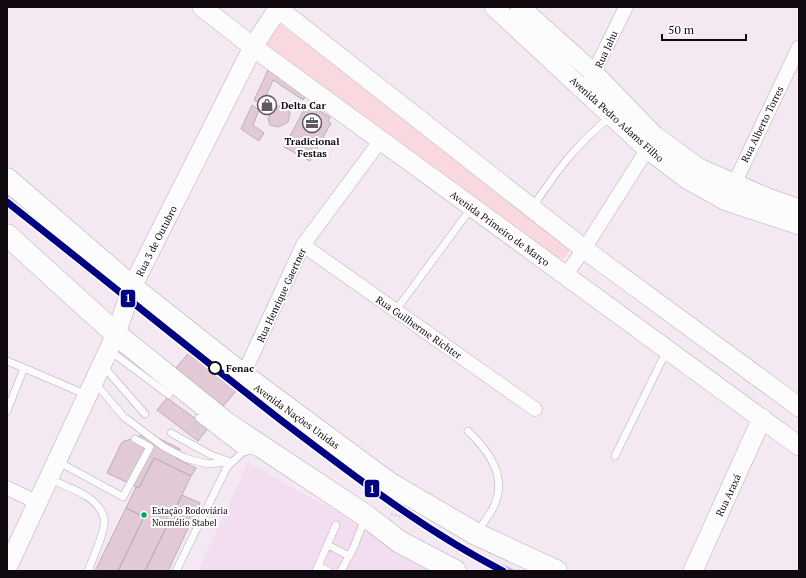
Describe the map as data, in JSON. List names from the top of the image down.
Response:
{
  "streets": {
    "main road": [
      "Avenida Pedro Adams Filho",
      "Avenida Primeiro de Março",
      "Rua 3 de Outubro",
      "Avenida Nações Unidas",
      "Rua Araxá"
    ],
    "street": [
      "Rua Jahu",
      "Rua Alberto Torres",
      "Rua Henrique Gaertner",
      "Rua Guilherme Richter"
    ]
  },
  "crossings": [
    ["Rua Jahu", "Avenida Pedro Adams Filho"],
    ["Avenida Pedro Adams Filho", "Rua Alberto Torres"],
    ["Avenida Primeiro de Março", "Rua 3 de Outubro"],
    ["Avenida Primeiro de Março", "Rua Henrique Gaertner"],
    ["Avenida Primeiro de Março", "Rua Araxá"],
    ["Rua 3 de Outubro", "Avenida Nações Unidas"],
    ["Rua Henrique Gaertner", "Rua Guilherme Richter"],
    ["Rua Henrique Gaertner", "Avenida Nações Unidas"]
  ],
  "places": {
    "shop": ["Delta Car"],
    "office": ["Tradicional Festas"],
    "other": ["Fenac", "Estação Rodoviária Normélio Stabel"]
  },
  "lines": ["transit line 1"],
  "scale_bar": "50 m"
}
